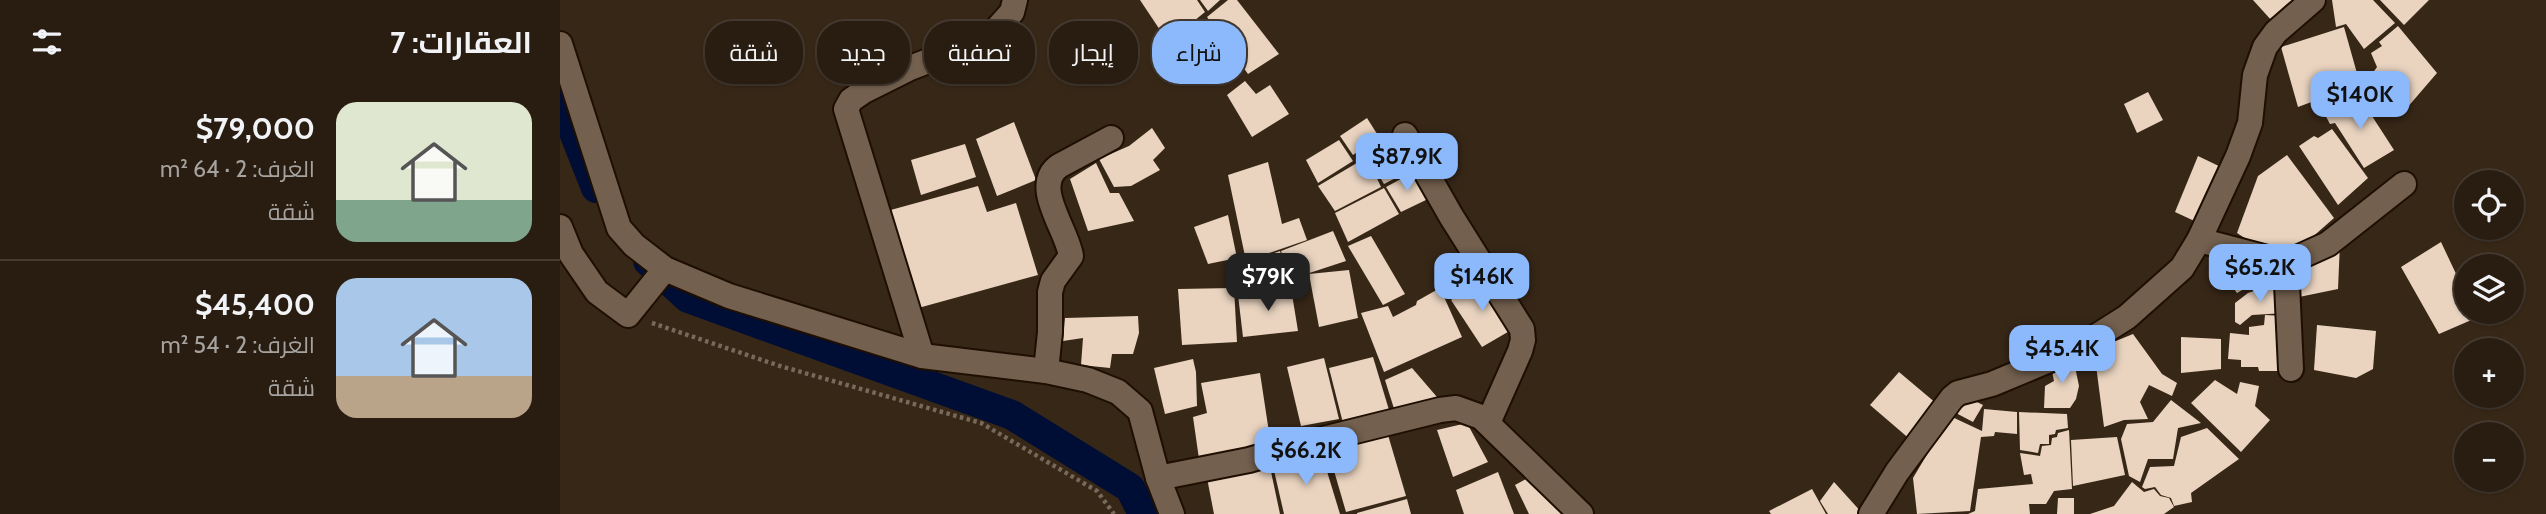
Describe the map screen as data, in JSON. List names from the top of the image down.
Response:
{
  "page": {
    "heading": "العقارات: 7",
    "chip": [
      "شراء",
      "إيجار",
      "تصفية",
      "جديد",
      "شقة"
    ],
    "price": [
      "$140K",
      "$87.9K",
      "$65.2K",
      "$79K",
      "$146K",
      "$45.4K",
      "$66.2K"
    ],
    "list": [
      {
        "name": "$79,000",
        "note": "الغرف: 2 · 64 m² · شقة"
      },
      {
        "name": "$45,400",
        "note": "الغرف: 2 · 54 m² · شقة"
      }
    ],
    "map_buttons": ["+", "−"]
  }
}
